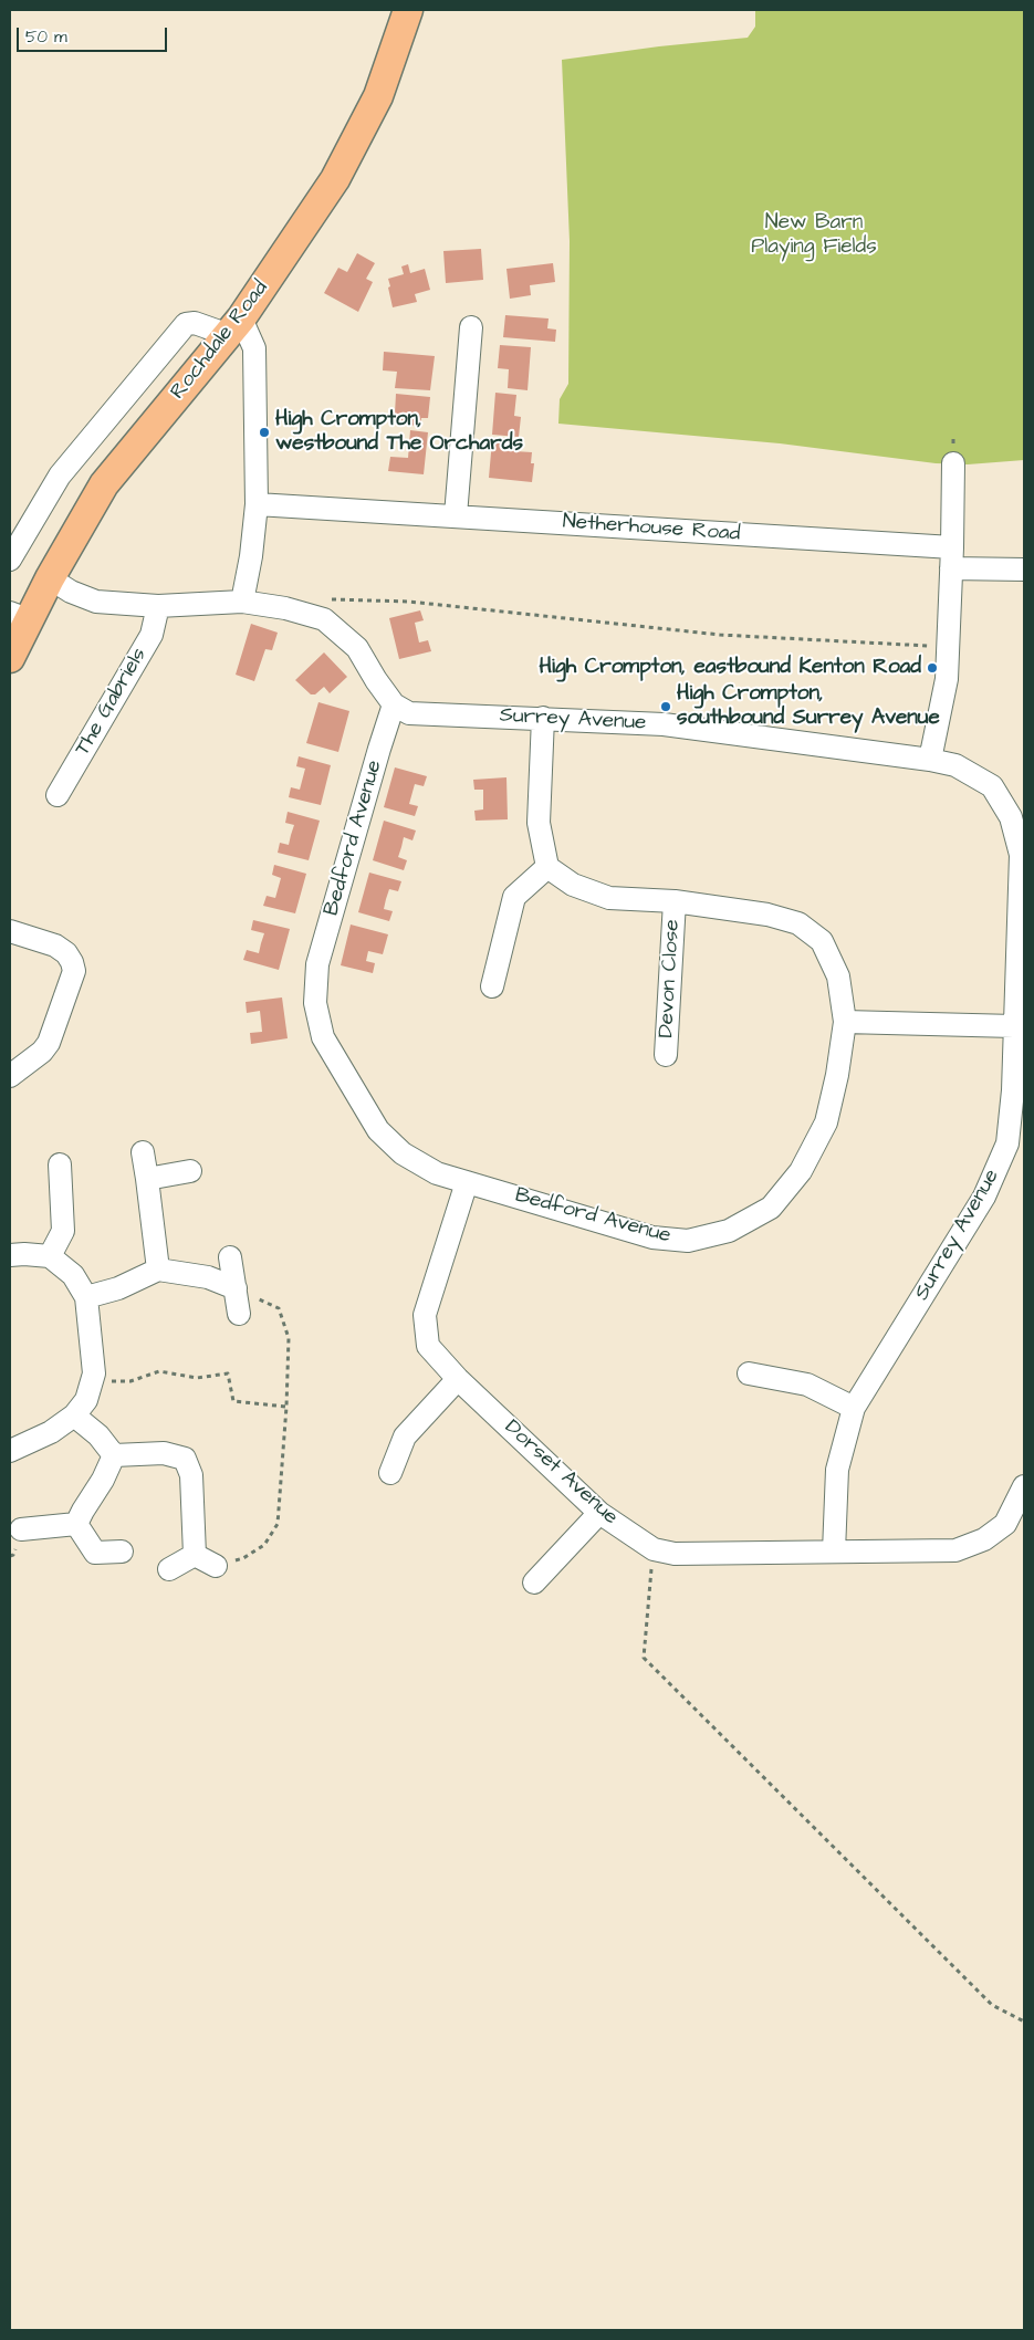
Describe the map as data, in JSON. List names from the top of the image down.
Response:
{
  "streets": {
    "main road": ["Rochdale Road"],
    "street": [
      "Netherhouse Road",
      "The Gabriels",
      "Surrey Avenue",
      "Bedford Avenue",
      "Devon Close",
      "Dorset Avenue"
    ]
  },
  "crossings": [
    ["Surrey Avenue", "Bedford Avenue"],
    ["Surrey Avenue", "Dorset Avenue"],
    ["Bedford Avenue", "Devon Close"],
    ["Bedford Avenue", "Dorset Avenue"]
  ],
  "parks": ["New Barn Playing Fields"],
  "places": ["High Crompton, westbound The Orchards", "High Crompton, eastbound Kenton Road", "High Crompton, southbound Surrey Avenue"],
  "scale_bar": "50 m"
}
